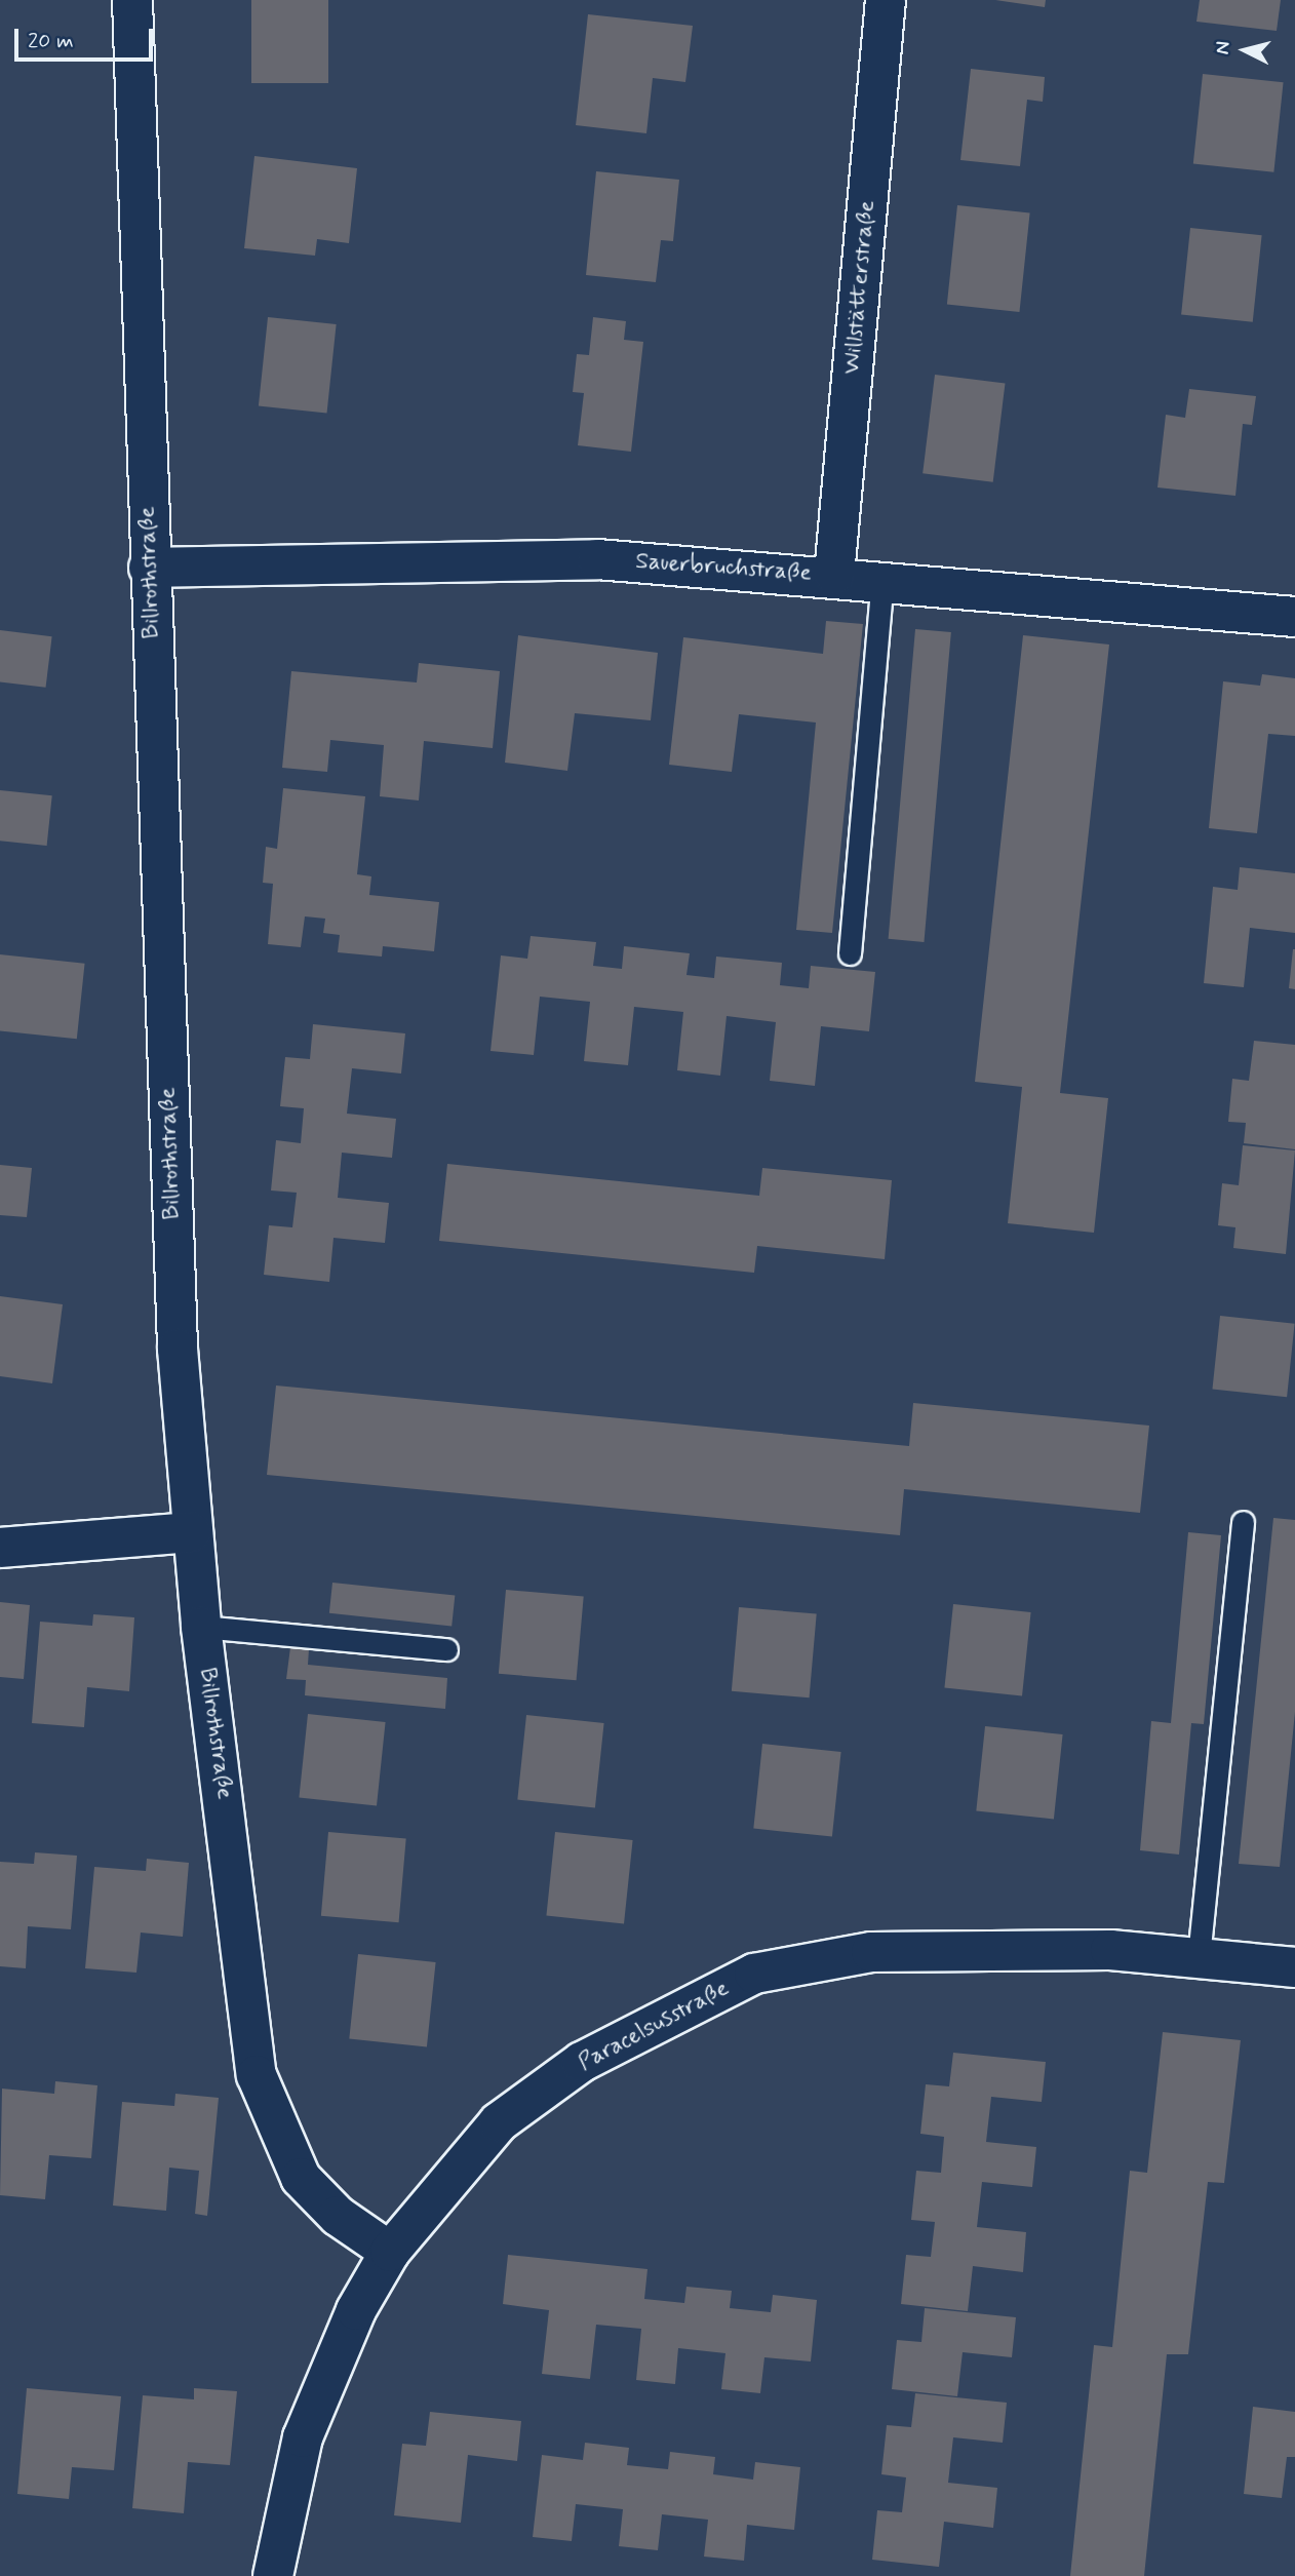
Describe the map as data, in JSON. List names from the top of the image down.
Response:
{
  "streets": {
    "street": [
      "Willstätterstraße",
      "Sauerbruchstraße",
      "Billrothstraße",
      "Paracelsusstraße"
    ]
  },
  "crossings": [
    ["Willstätterstraße", "Sauerbruchstraße"],
    ["Sauerbruchstraße", "Billrothstraße"],
    ["Billrothstraße", "Paracelsusstraße"]
  ],
  "scale_bar": "20 m",
  "north": "left"
}
